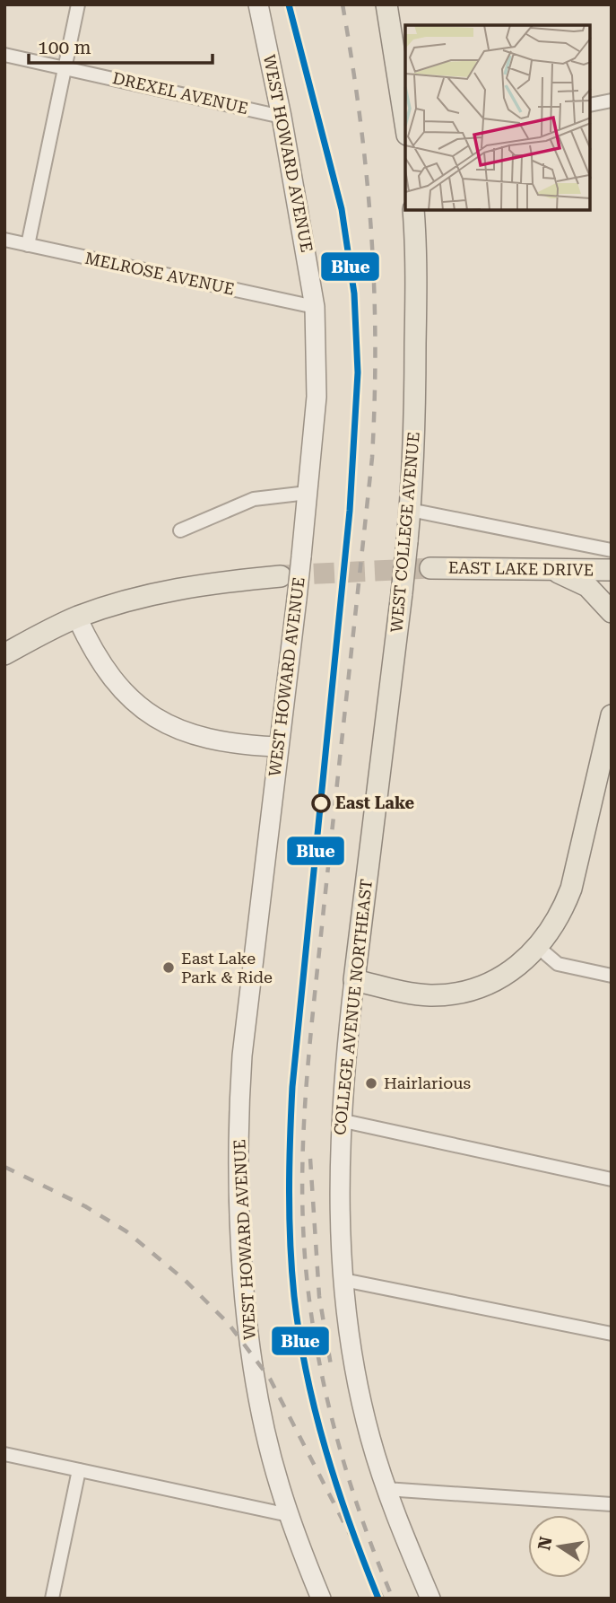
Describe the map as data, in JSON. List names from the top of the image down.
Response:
{
  "streets": {
    "main road": [
      "WEST HOWARD AVENUE",
      "WEST COLLEGE AVENUE",
      "EAST LAKE DRIVE",
      "COLLEGE AVENUE NORTHEAST"
    ],
    "street": ["DREXEL AVENUE", "MELROSE AVENUE"]
  },
  "crossings": [
    ["DREXEL AVENUE", "WEST HOWARD AVENUE"],
    ["WEST HOWARD AVENUE", "MELROSE AVENUE"],
    ["WEST COLLEGE AVENUE", "COLLEGE AVENUE NORTHEAST"]
  ],
  "places": ["East Lake", "East Lake Park & Ride", "Hairlarious"],
  "lines": ["transit line Blue"],
  "scale_bar": "100 m",
  "north": "left"
}
